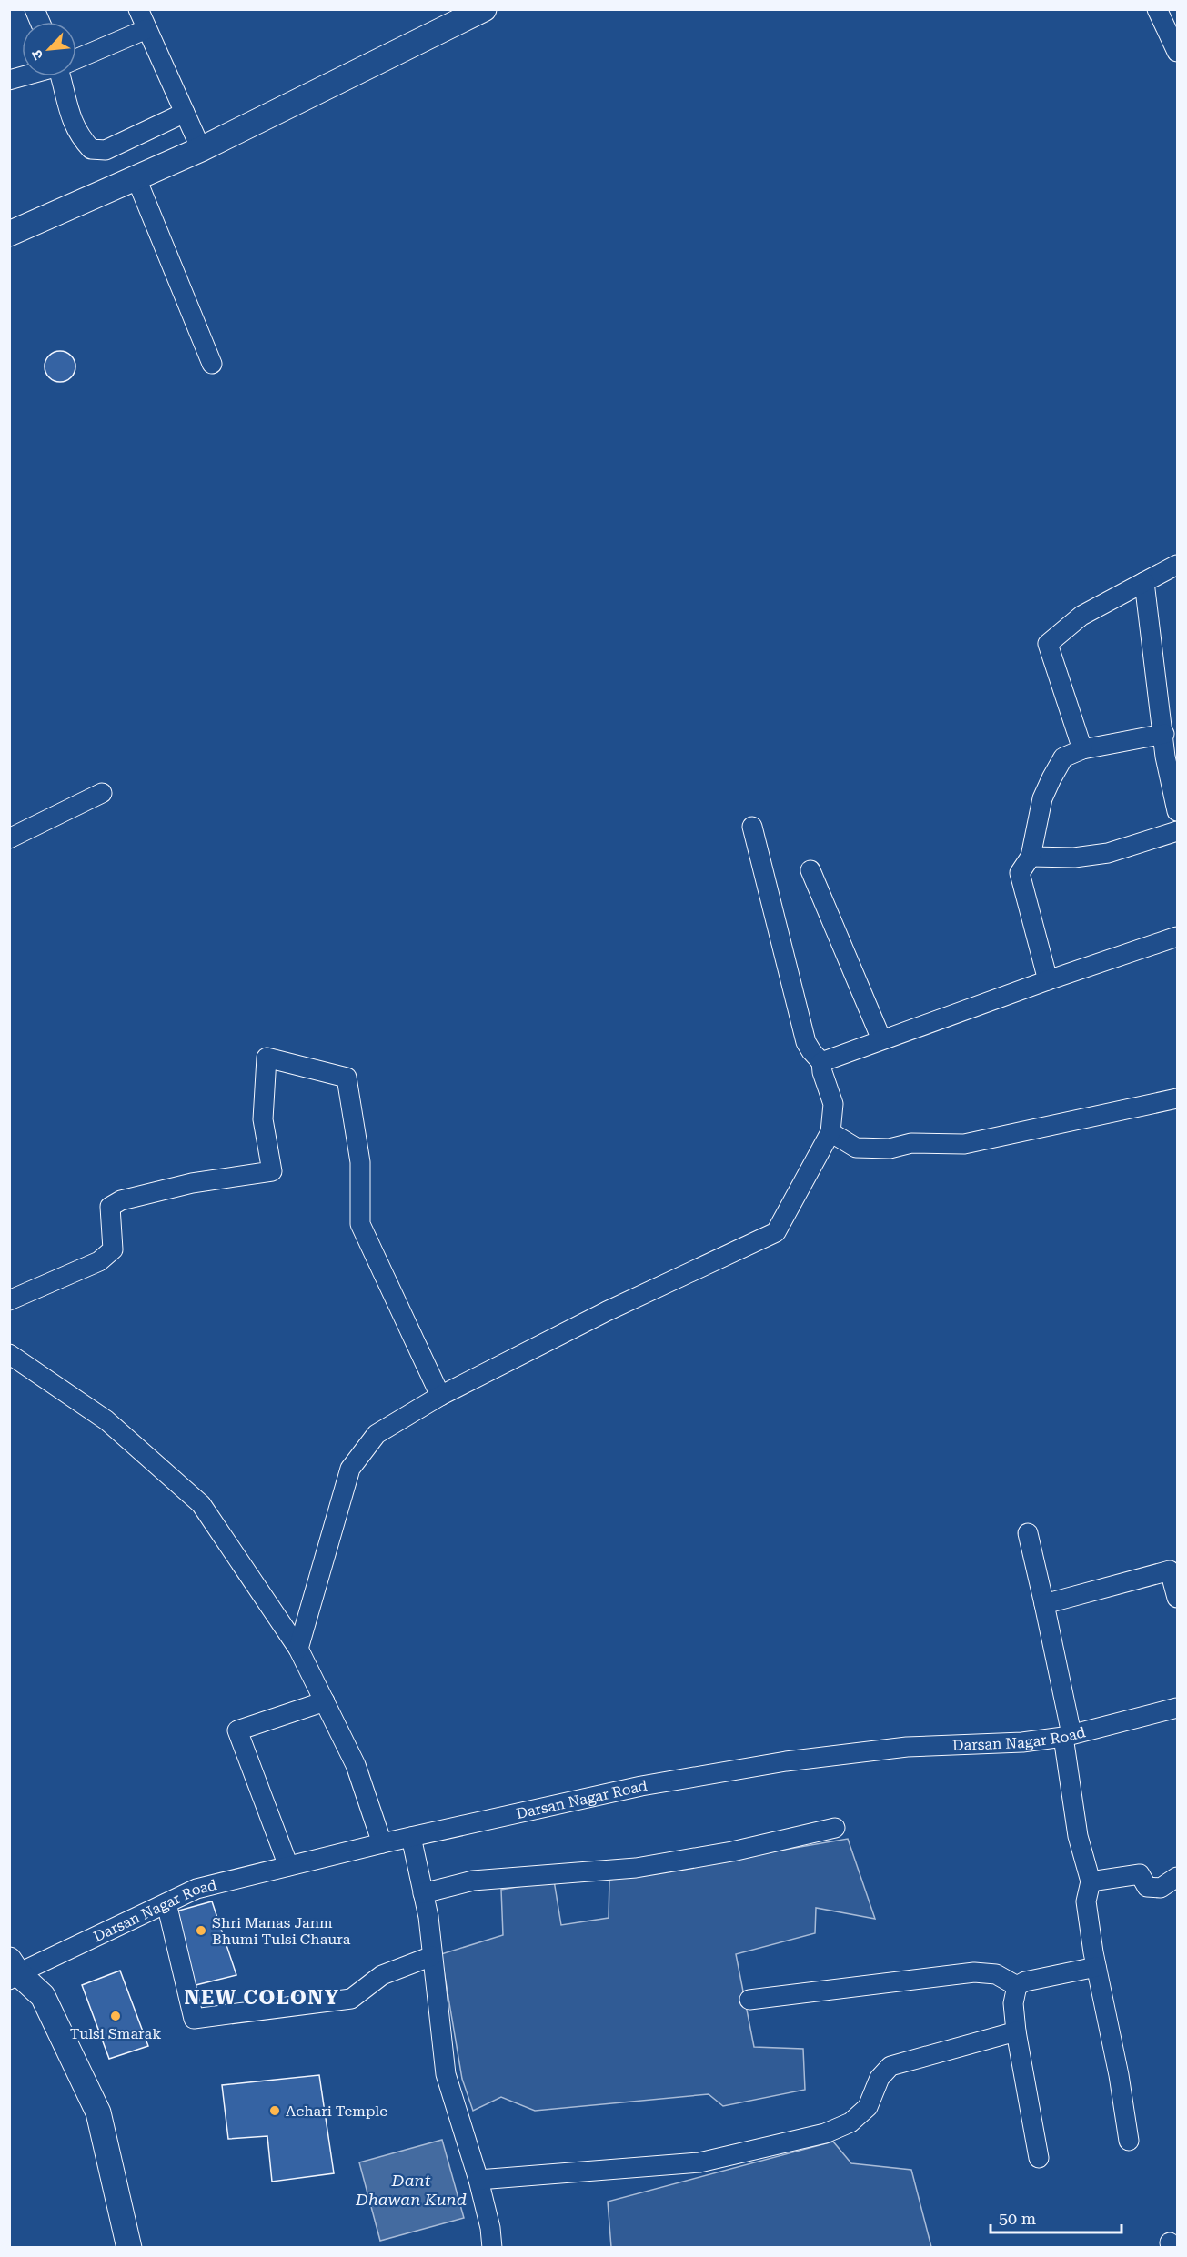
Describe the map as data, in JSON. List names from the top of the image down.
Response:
{
  "streets": {
    "street": ["Darsan Nagar Road"]
  },
  "districts": ["NEW COLONY"],
  "water": ["Dant Dhawan Kund"],
  "places": ["Shri Manas Janm Bhumi Tulsi Chaura", "Tulsi Smarak", "Achari Temple"],
  "scale_bar": "50 m",
  "north": "bottom left"
}
